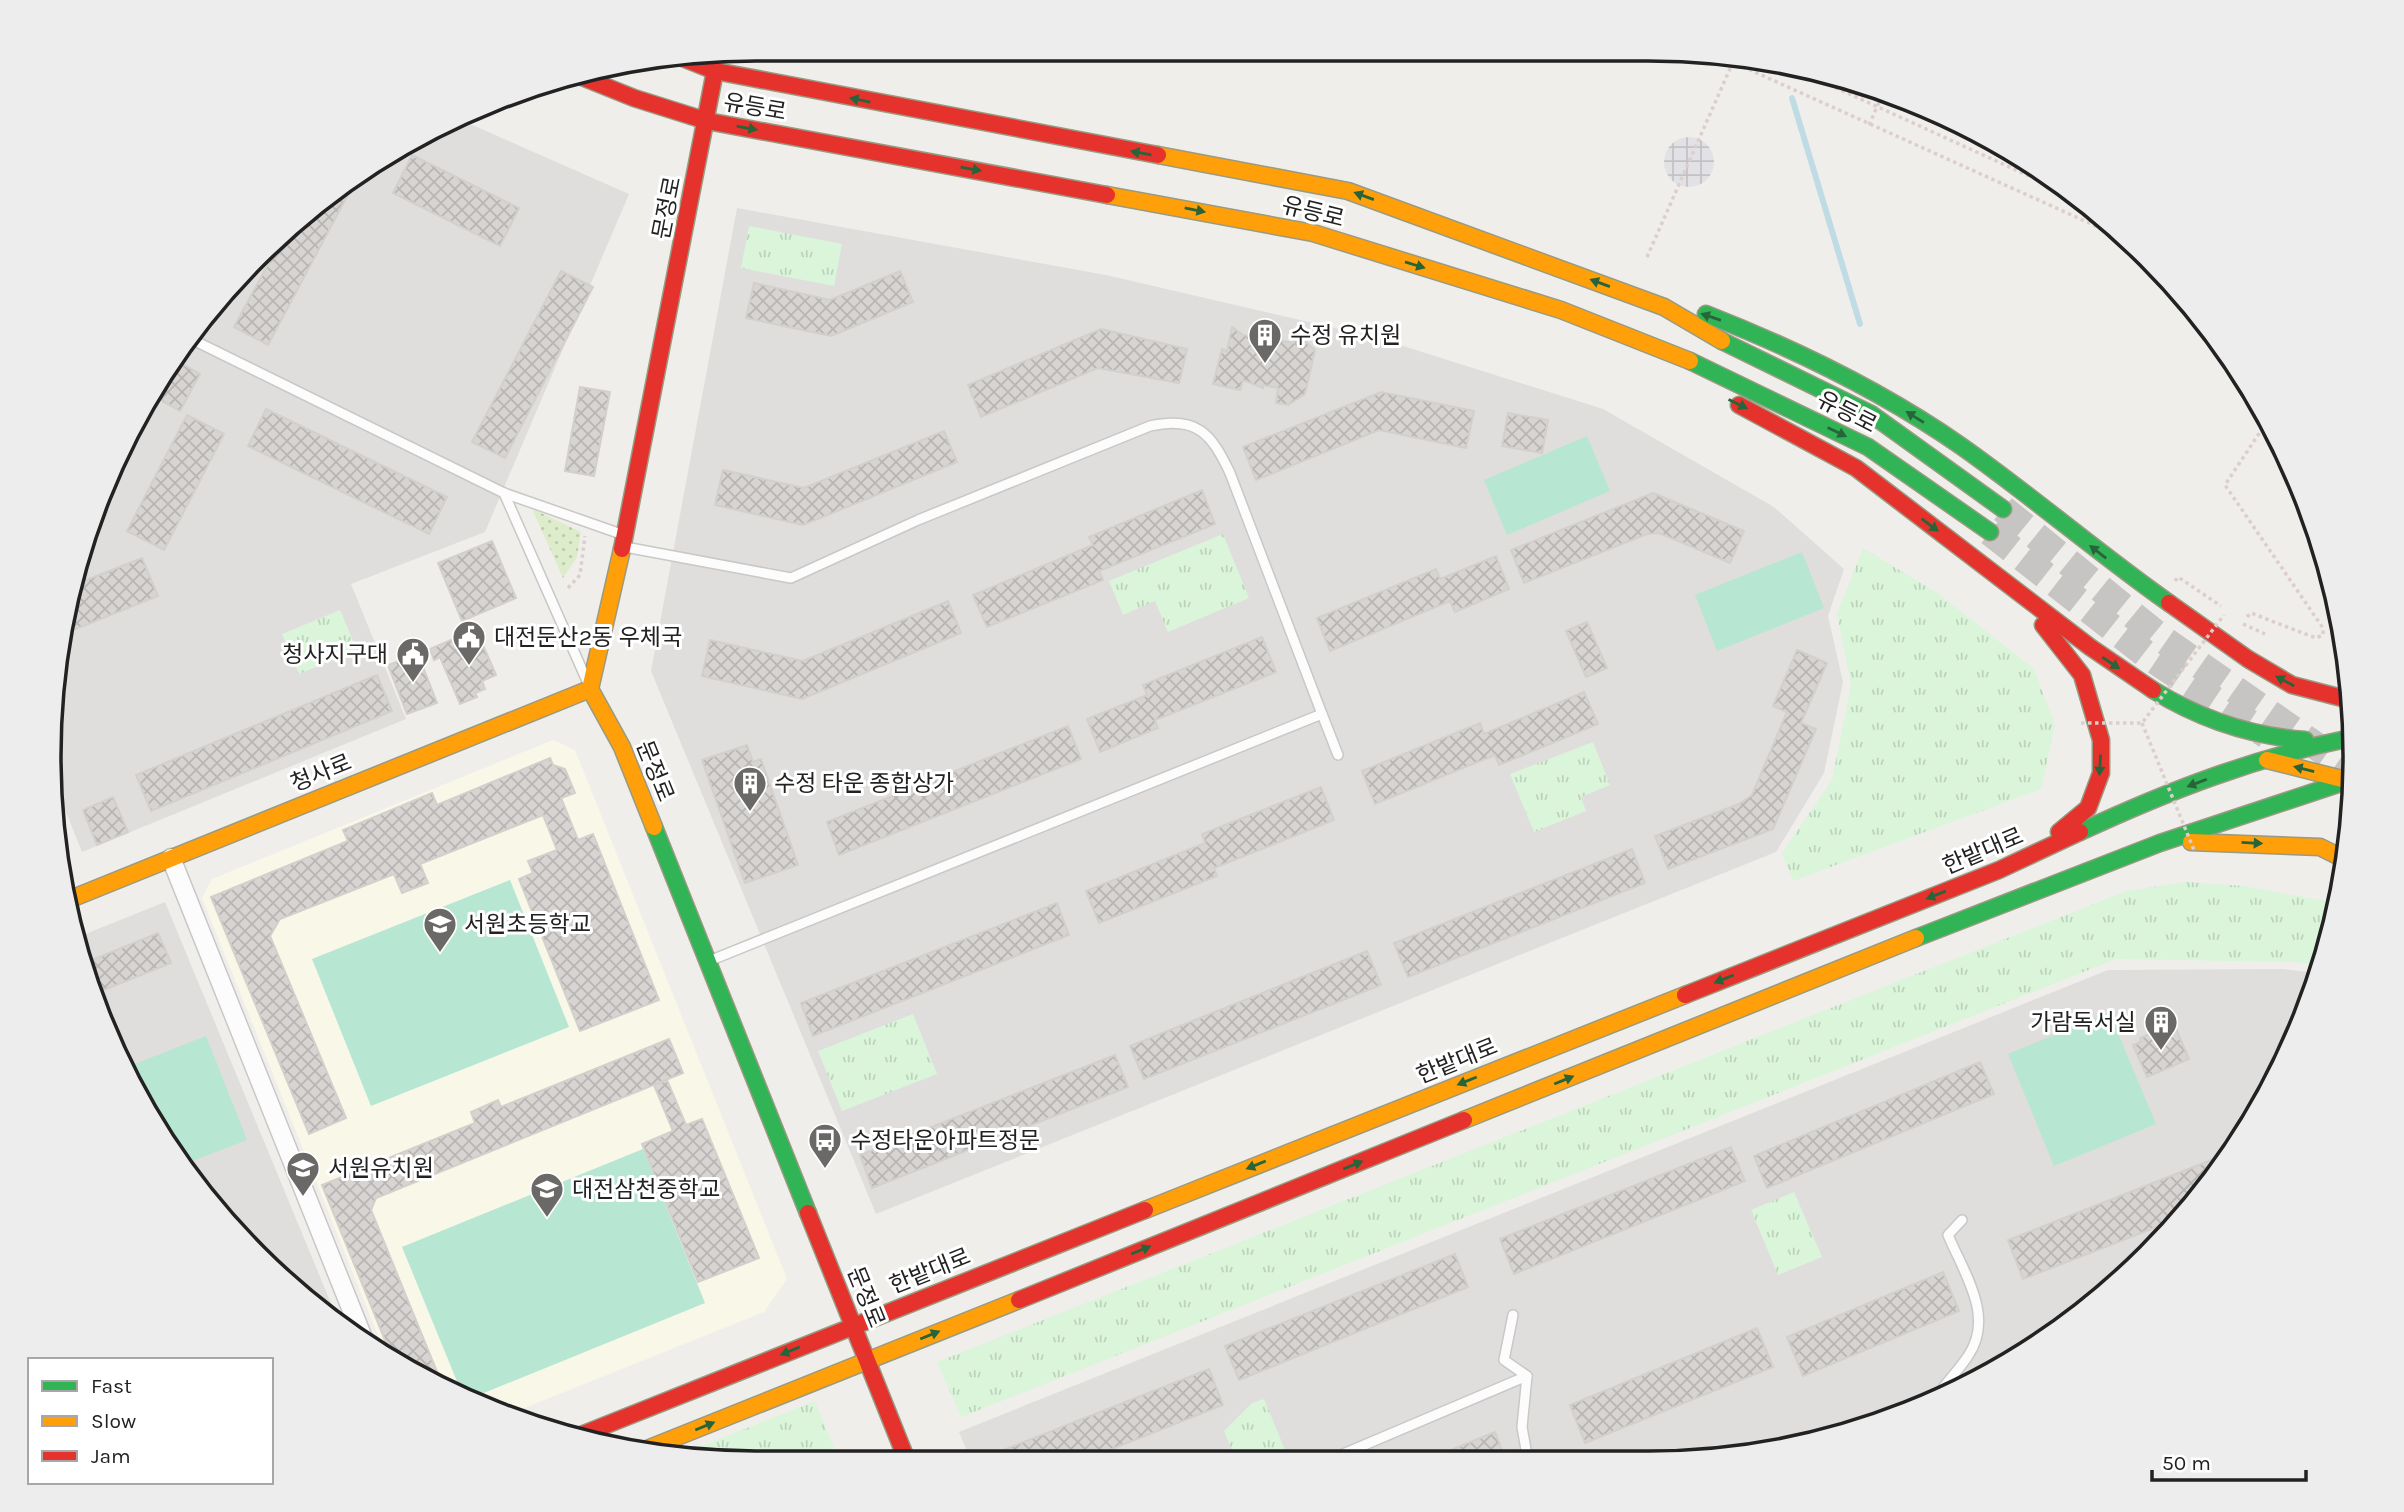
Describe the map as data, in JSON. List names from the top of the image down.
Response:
{
  "streets": {
    "main road": [
      "유등로",
      "문정로",
      "청사로",
      "한밭대로"
    ]
  },
  "crossings": [
    ["유등로", "문정로"],
    ["문정로", "청사로"],
    ["문정로", "한밭대로"]
  ],
  "places": {
    "building": ["수정 유치원", "수정 타운 종합상가", "가람독서실"],
    "public building": ["대전둔산2동 우체국", "청사지구대"],
    "school or university": ["서원초등학교", "서원유치원", "대전삼천중학교"],
    "bus stop": ["수정타운아파트정문"]
  },
  "legend": ["Fast", "Slow", "Jam"],
  "scale_bar": "50 m"
}
